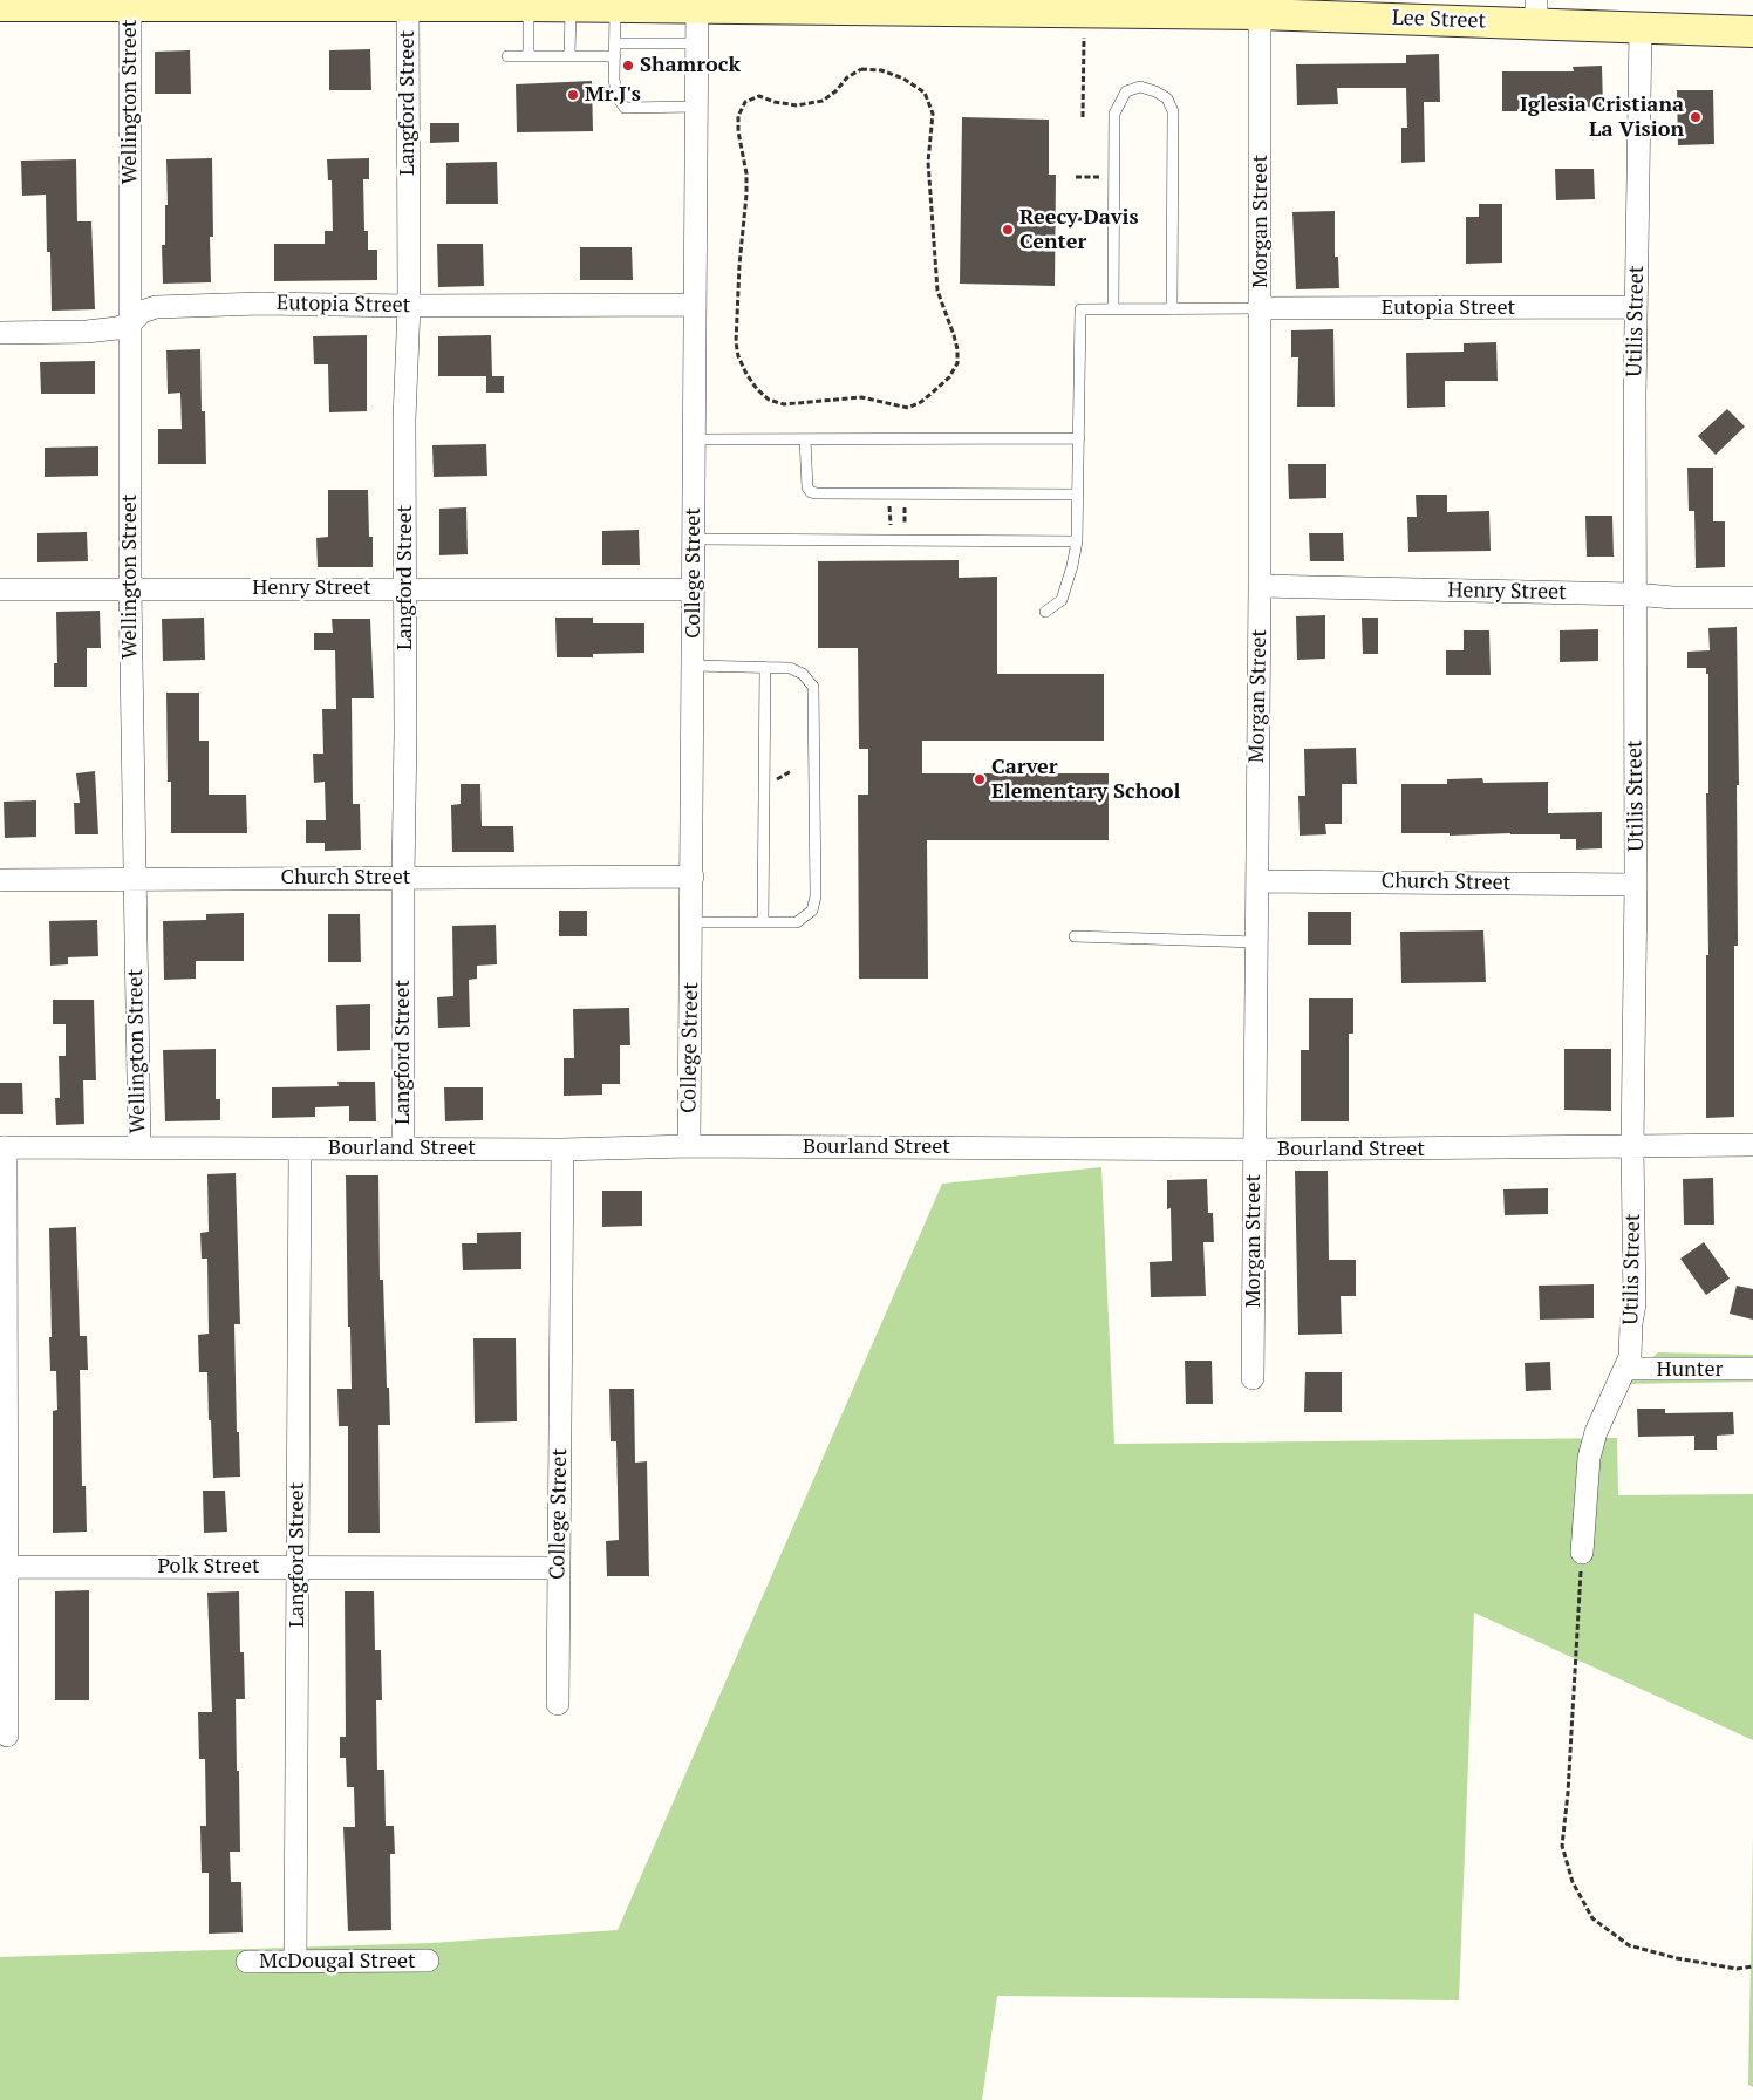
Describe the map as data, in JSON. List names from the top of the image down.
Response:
{
  "streets": {
    "main road": ["Lee Street"],
    "street": [
      "Wellington Street",
      "Langford Street",
      "Morgan Street",
      "Eutopia Street",
      "Utilis Street",
      "College Street",
      "Henry Street",
      "Church Street",
      "Bourland Street",
      "Hunter",
      "Polk Street",
      "McDougal Street"
    ]
  },
  "crossings": [
    ["Lee Street", "Wellington Street"],
    ["Lee Street", "Langford Street"],
    ["Lee Street", "Morgan Street"],
    ["Lee Street", "Utilis Street"],
    ["Lee Street", "College Street"],
    ["Wellington Street", "Eutopia Street"],
    ["Wellington Street", "Henry Street"],
    ["Wellington Street", "Church Street"],
    ["Wellington Street", "Bourland Street"],
    ["Langford Street", "Eutopia Street"],
    ["Langford Street", "Henry Street"],
    ["Langford Street", "Church Street"],
    ["Langford Street", "Bourland Street"],
    ["Langford Street", "Polk Street"],
    ["Langford Street", "McDougal Street"],
    ["Morgan Street", "Eutopia Street"],
    ["Morgan Street", "Henry Street"],
    ["Morgan Street", "Church Street"],
    ["Morgan Street", "Bourland Street"],
    ["Eutopia Street", "Utilis Street"],
    ["Eutopia Street", "College Street"],
    ["Utilis Street", "Henry Street"],
    ["Utilis Street", "Church Street"],
    ["Utilis Street", "Bourland Street"],
    ["Utilis Street", "Hunter"],
    ["College Street", "Henry Street"],
    ["College Street", "Church Street"],
    ["College Street", "Bourland Street"],
    ["College Street", "Polk Street"]
  ],
  "places": [
    "Shamrock",
    "Mr.J's",
    "Iglesia Cristiana La Vision",
    "Reecy Davis Center",
    "Carver Elementary School"
  ]
}
